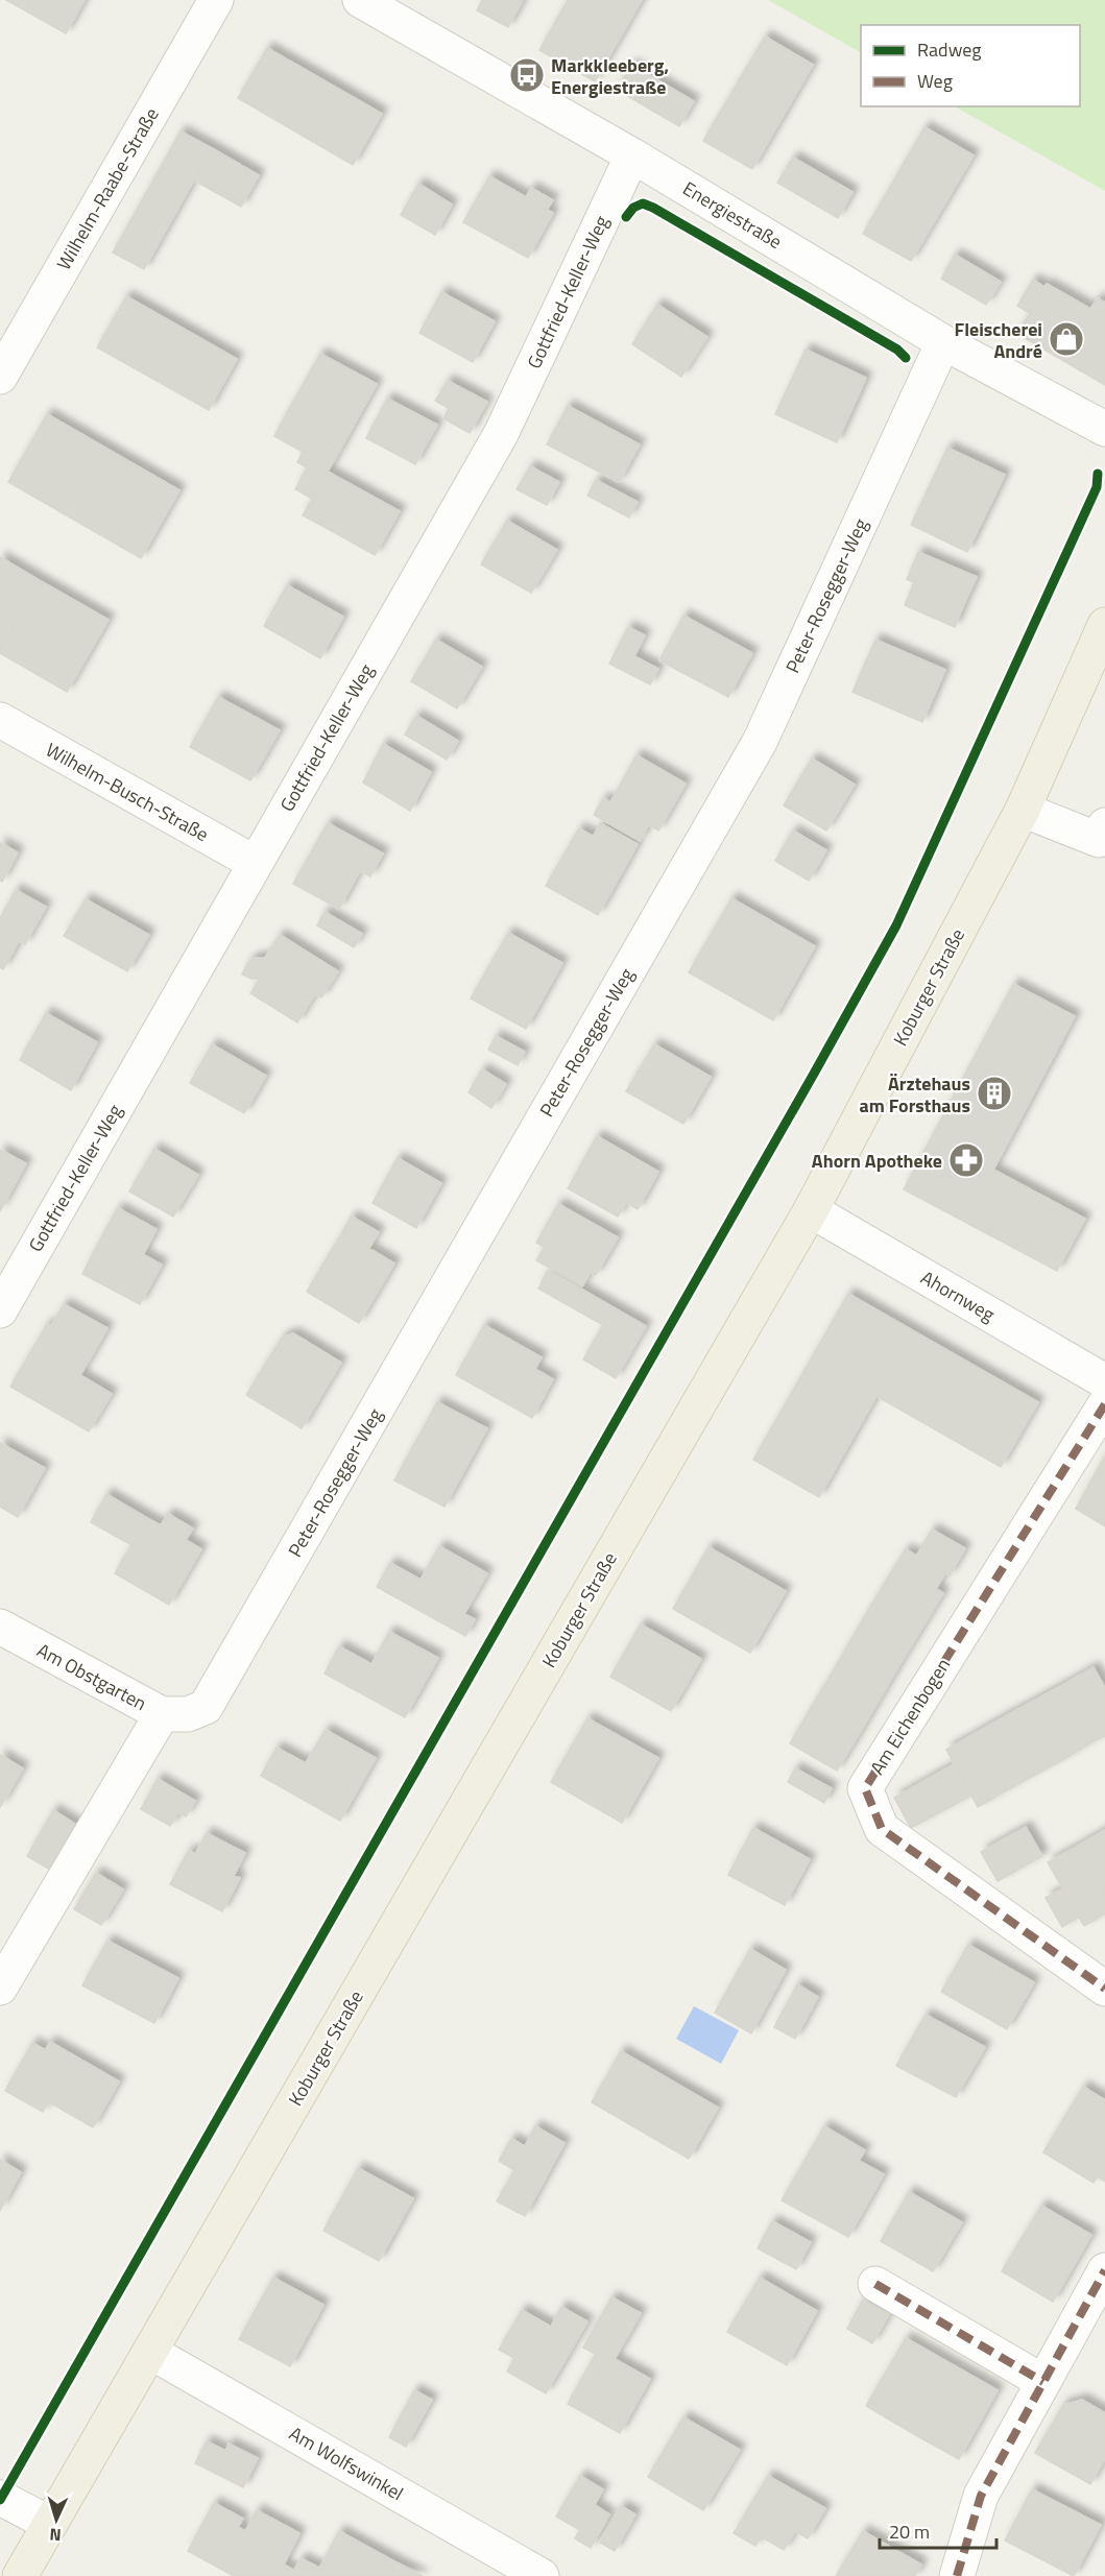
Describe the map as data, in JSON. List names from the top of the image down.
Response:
{
  "streets": {
    "main road": ["Koburger Straße"],
    "street": [
      "Wilhelm-Raabe-Straße",
      "Energiestraße",
      "Gottfried-Keller-Weg",
      "Peter-Rosegger-Weg",
      "Wilhelm-Busch-Straße",
      "Ahornweg",
      "Am Obstgarten",
      "Am Eichenbogen",
      "Am Wolfswinkel"
    ]
  },
  "crossings": [
    ["Energiestraße", "Gottfried-Keller-Weg"],
    ["Energiestraße", "Peter-Rosegger-Weg"],
    ["Gottfried-Keller-Weg", "Wilhelm-Busch-Straße"],
    ["Peter-Rosegger-Weg", "Am Obstgarten"],
    ["Koburger Straße", "Ahornweg"],
    ["Koburger Straße", "Am Wolfswinkel"]
  ],
  "places": {
    "bus stop": ["Markkleeberg, Energiestraße"],
    "shop": ["Fleischerei André"],
    "building": ["Ärztehaus am Forsthaus"],
    "pharmacy": ["Ahorn Apotheke"]
  },
  "legend": ["Radweg", "Weg"],
  "scale_bar": "20 m",
  "north": "bottom"
}
